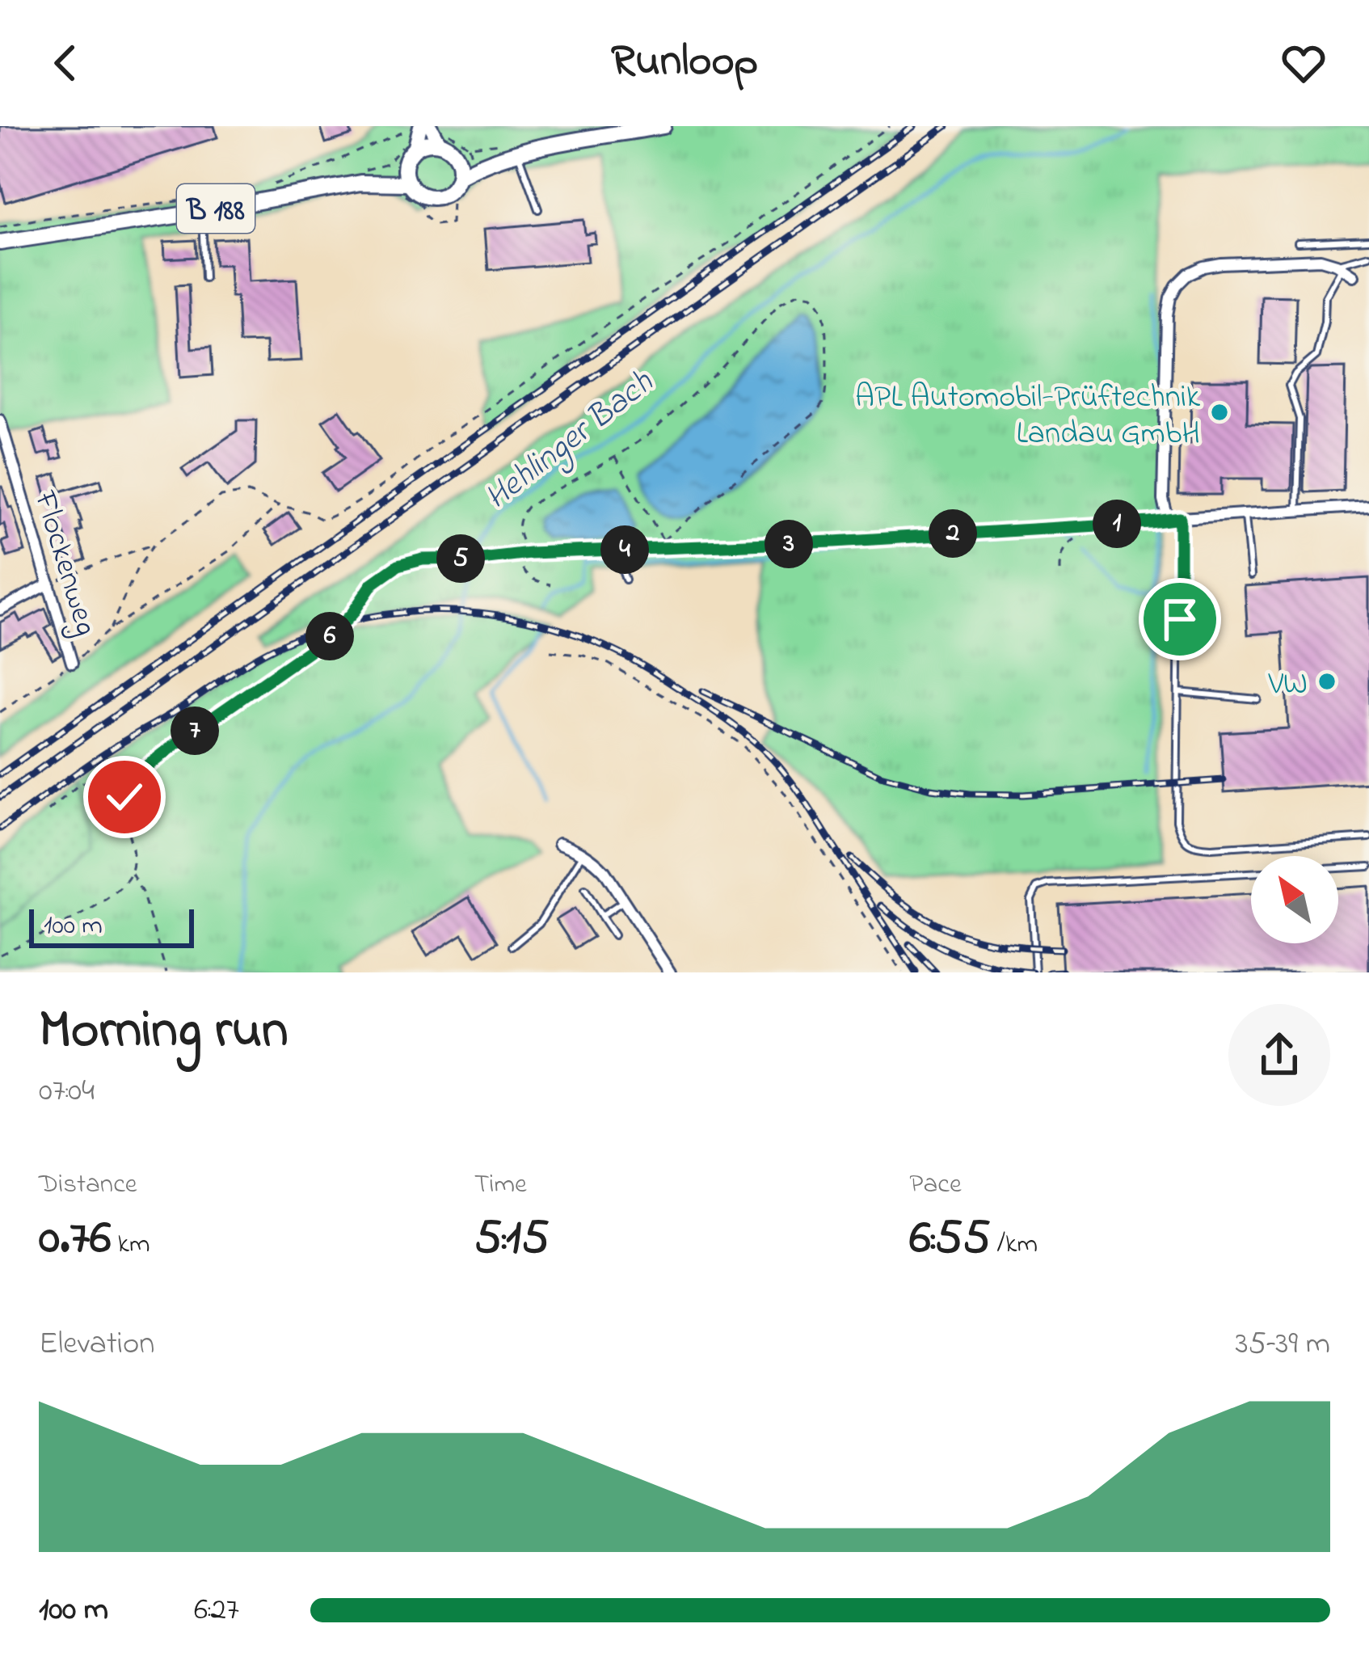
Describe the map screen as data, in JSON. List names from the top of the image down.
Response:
{
  "streets": {
    "main road": ["B 188"],
    "street": ["Flockenweg"]
  },
  "water": ["Hehlinger Bach"],
  "places": ["APL Automobil-Prüftechnik Landau GmbH", "VW"],
  "scale_bar": "100 m",
  "north": "top left",
  "page": {
    "header": "Runloop",
    "pins": [
      "1",
      "2",
      "3",
      "4",
      "5",
      "6",
      "7"
    ],
    "scale": "100 m",
    "heading": ["Morning run", "07:04"],
    "stats": [
      ["Distance", "0.76 km"],
      ["Time", "5:15"],
      ["Pace", "6:55 /km"]
    ],
    "chart": ["Elevation", "35–39 m"],
    "list": [
      {
        "name": "100 m",
        "note": "6:27"
      }
    ]
  }
}
